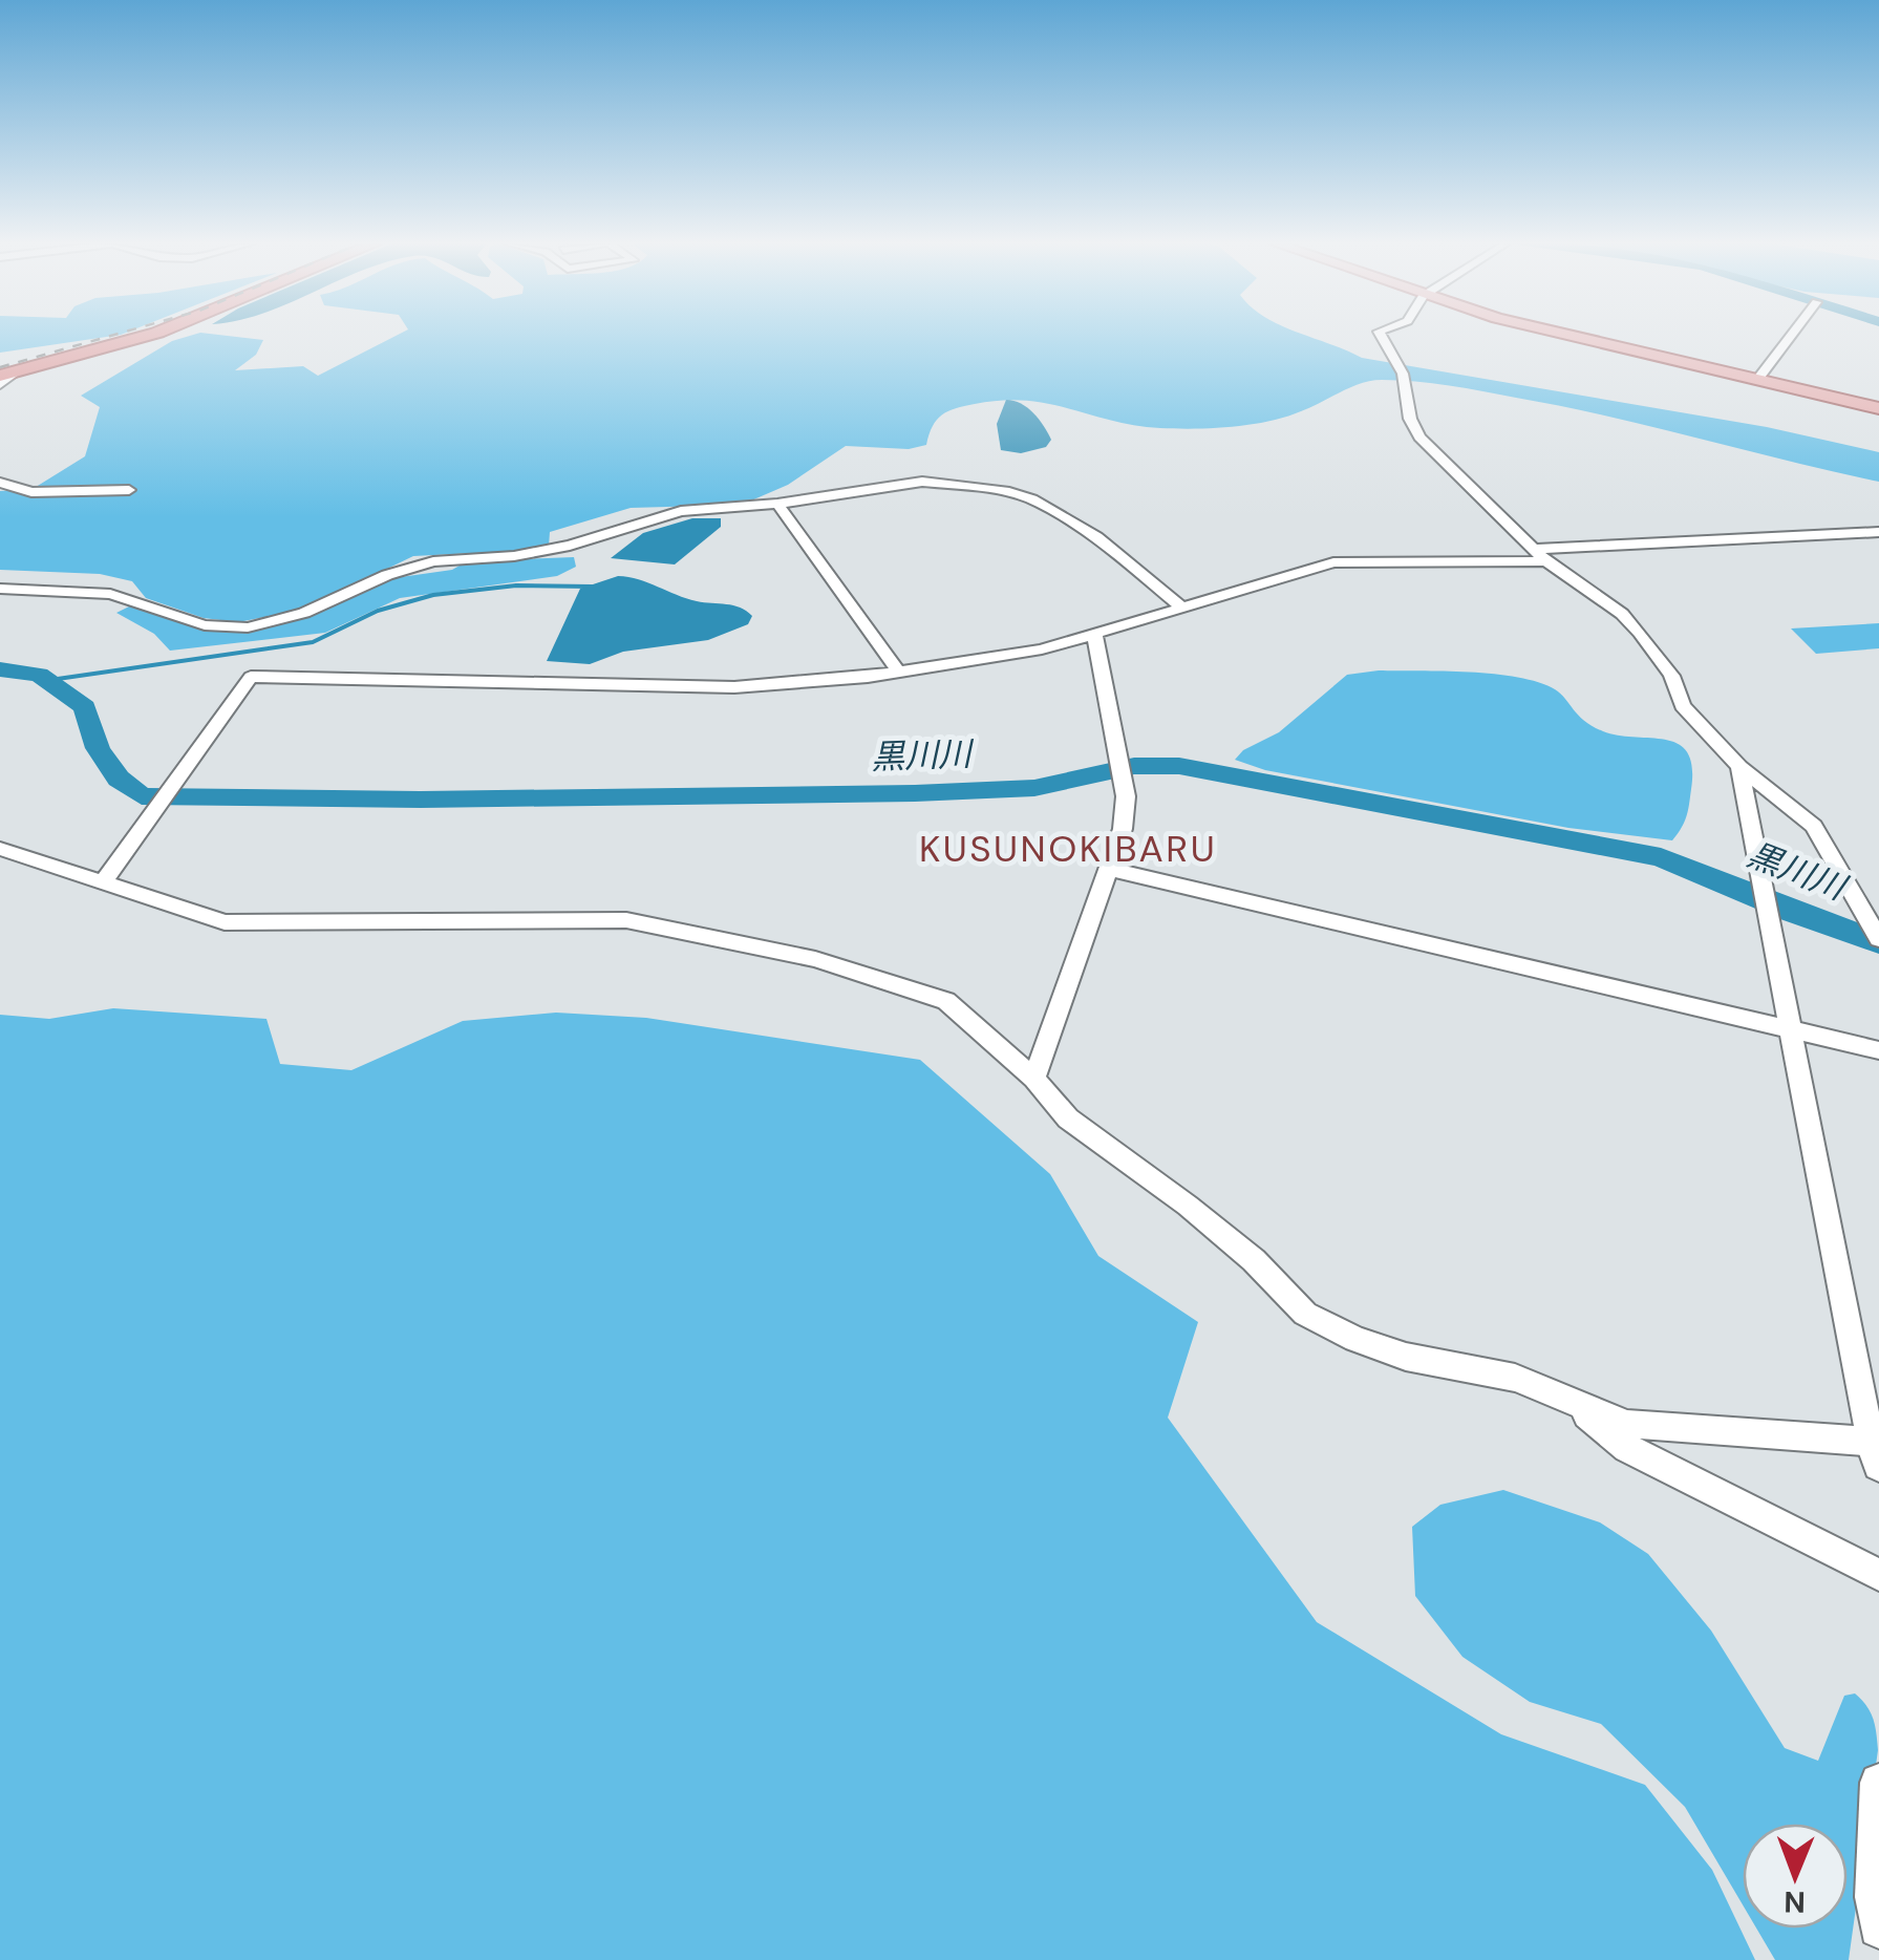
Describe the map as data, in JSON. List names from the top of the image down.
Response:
{
  "districts": ["KUSUNOKIBARU"],
  "water": ["黒川川"],
  "north": "bottom"
}
